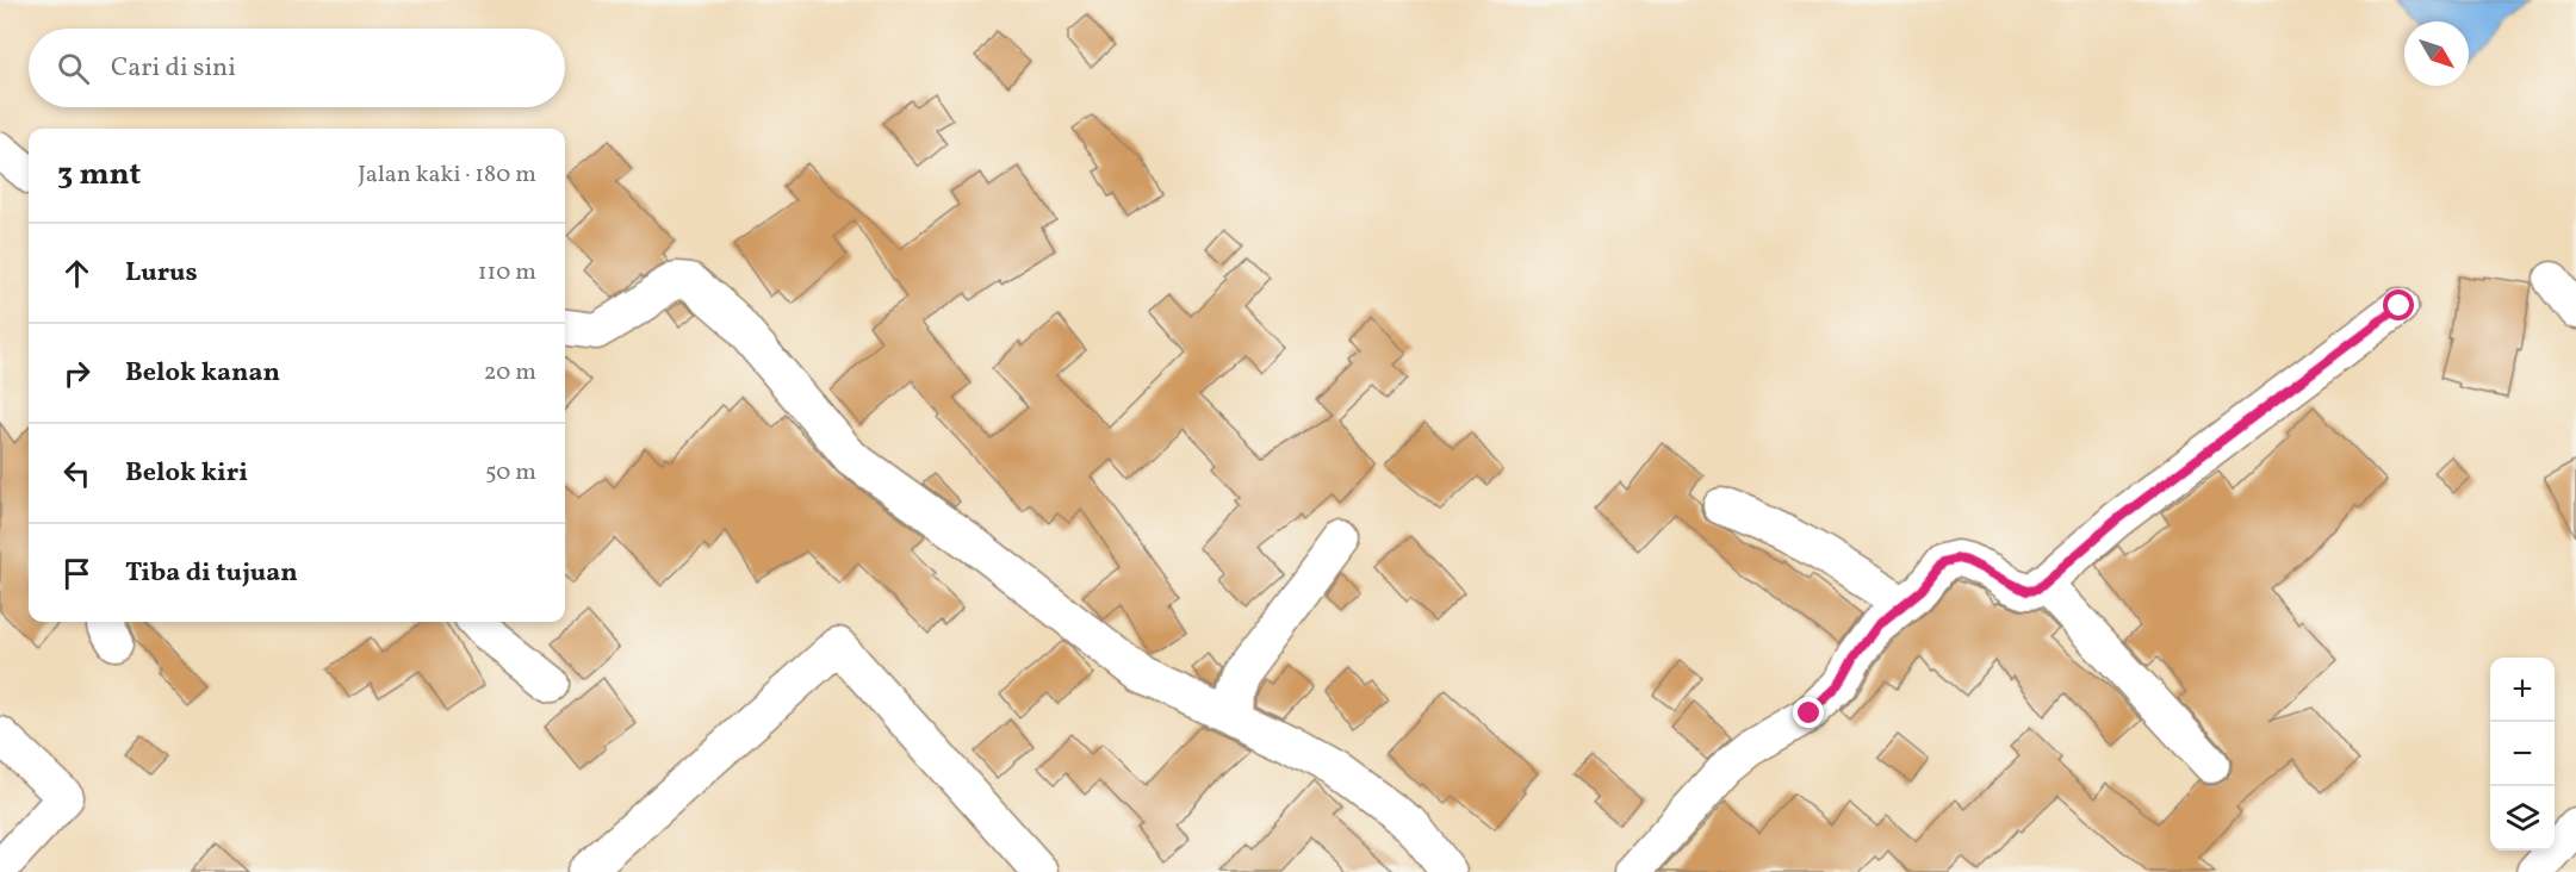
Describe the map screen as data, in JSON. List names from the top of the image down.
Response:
{
  "north": "bottom right",
  "page": {
    "search": "Cari di sini",
    "heading": ["3 mnt", "Jalan kaki · 180 m"],
    "list": [
      ["Lurus", "110 m"],
      ["Belok kanan", "20 m"],
      ["Belok kiri", "50 m"],
      "Tiba di tujuan"
    ],
    "map_buttons": ["+", "−"]
  }
}
